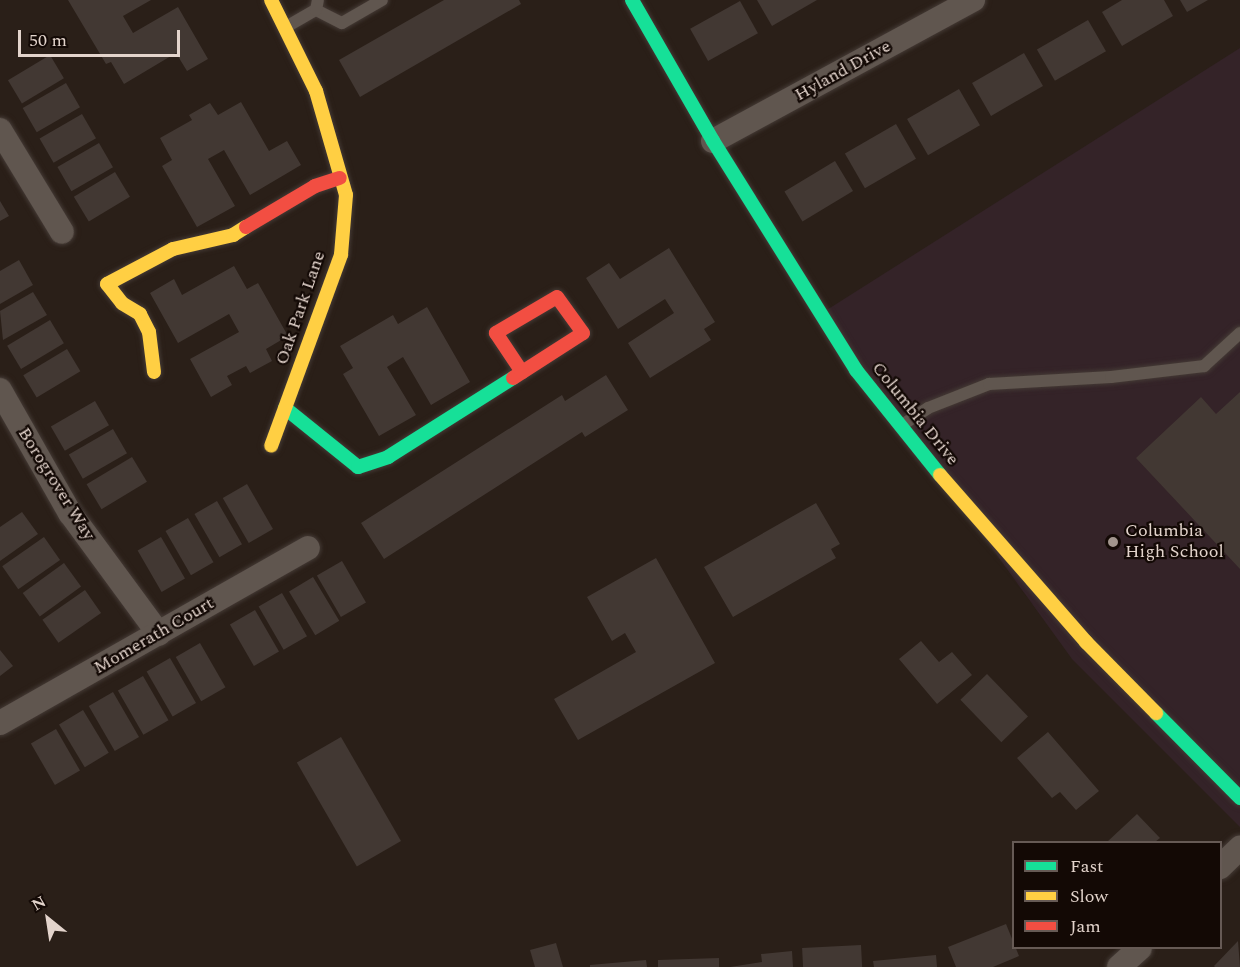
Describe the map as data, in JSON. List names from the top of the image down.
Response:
{
  "streets": {
    "street": [
      "Hyland Drive",
      "Oak Park Lane",
      "Columbia Drive",
      "Borogrover Way",
      "Momerath Court"
    ]
  },
  "crossings": [
    ["Hyland Drive", "Columbia Drive"],
    ["Borogrover Way", "Momerath Court"]
  ],
  "places": ["Columbia High School"],
  "legend": ["Fast", "Slow", "Jam"],
  "scale_bar": "50 m",
  "north": "top left"
}
